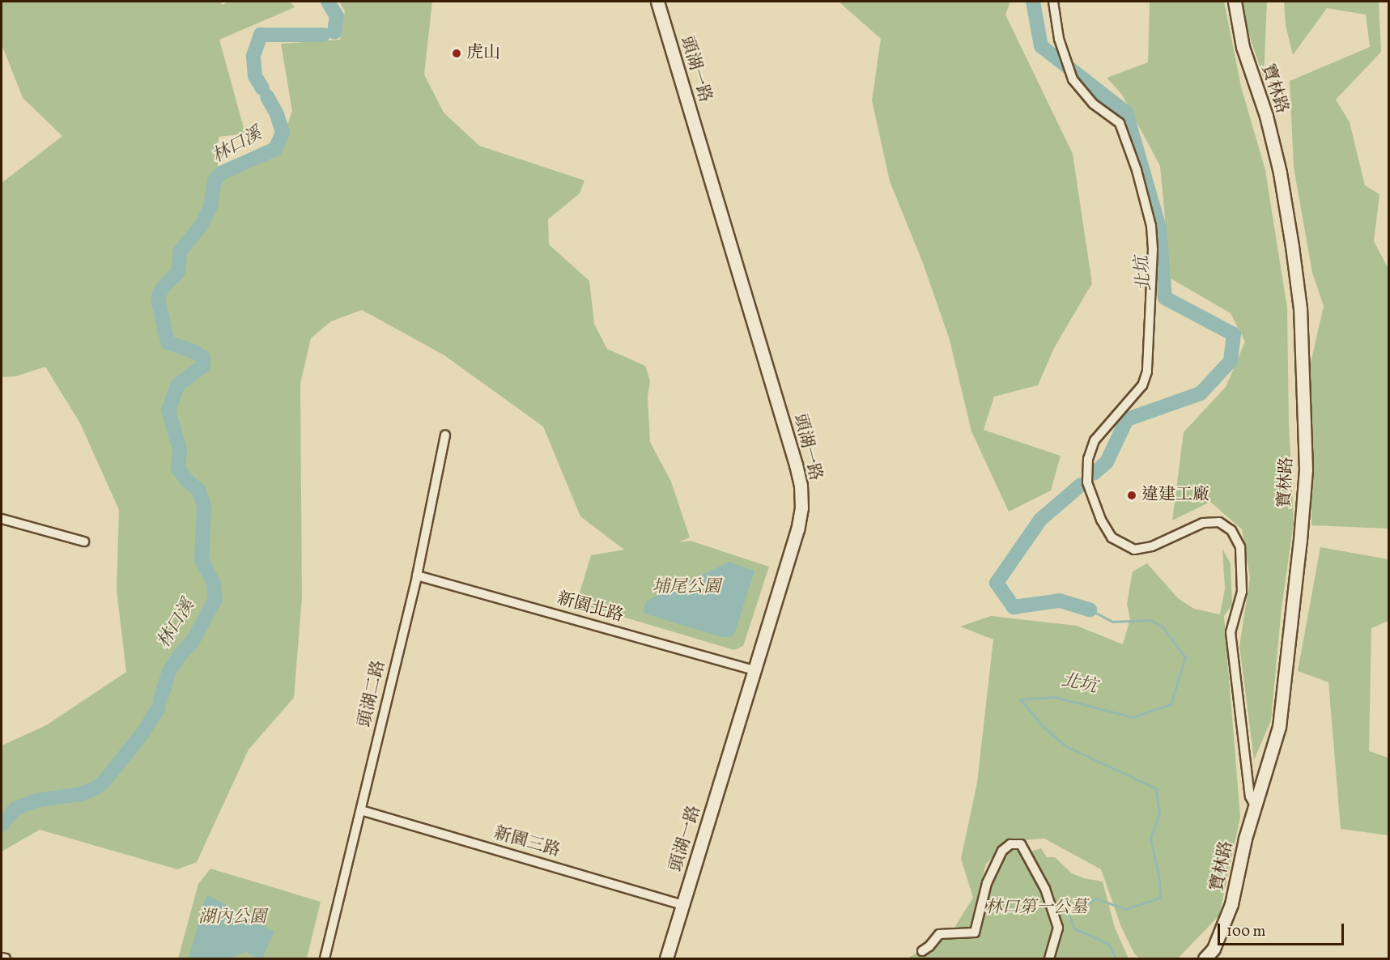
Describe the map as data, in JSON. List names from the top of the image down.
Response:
{
  "streets": {
    "street": [
      "頭湖一路",
      "寶林路",
      "新園北路",
      "頭湖二路",
      "新園三路"
    ]
  },
  "crossings": [
    ["頭湖一路", "新園北路"],
    ["頭湖一路", "新園三路"],
    ["新園北路", "頭湖二路"],
    ["頭湖二路", "新園三路"]
  ],
  "water": ["林口溪", "北坑"],
  "parks": ["埔尾公園", "林口第一公墓", "湖內公園"],
  "places": ["虎山", "違建工廠"],
  "scale_bar": "100 m"
}
